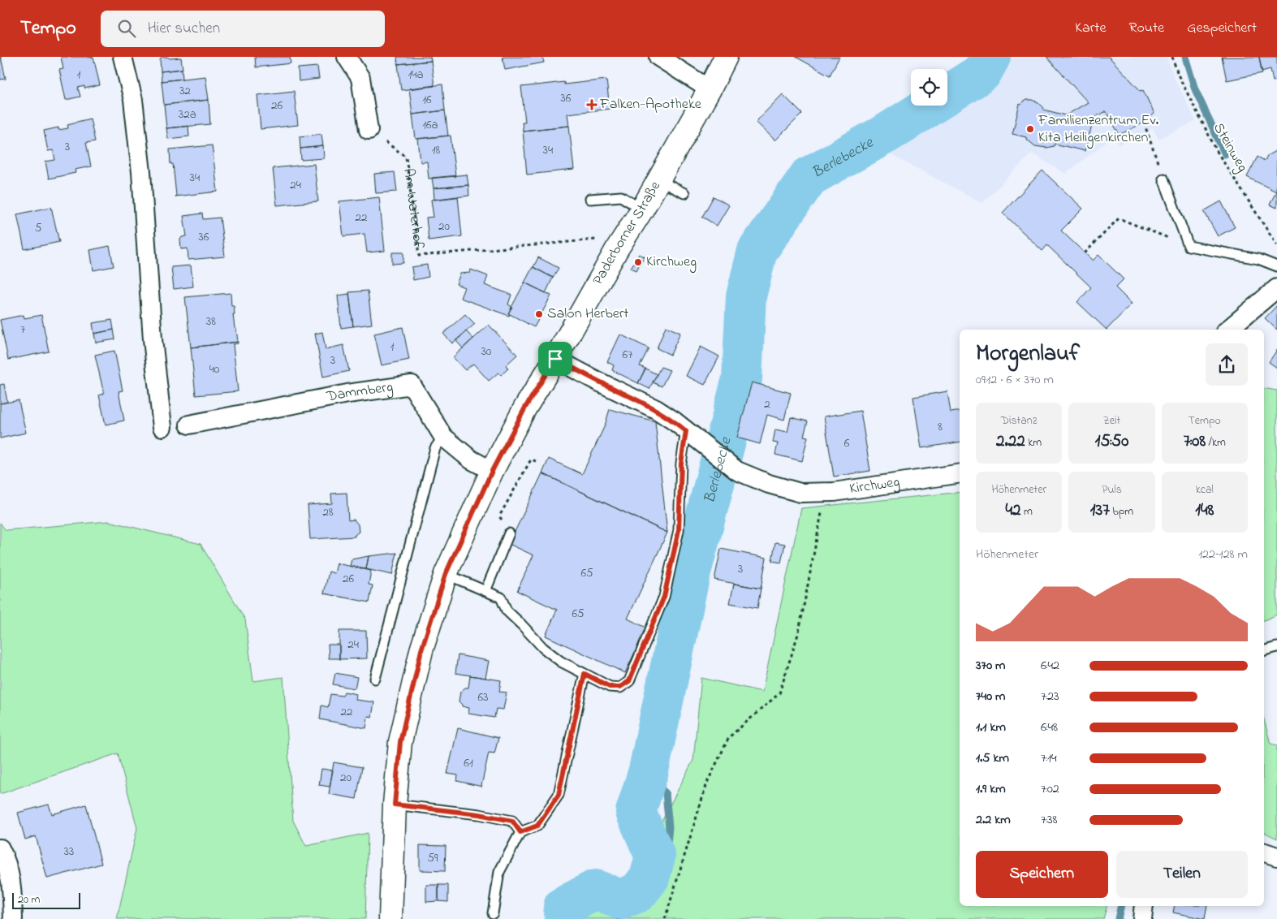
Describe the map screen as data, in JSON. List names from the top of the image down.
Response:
{
  "streets": {
    "main road": ["Paderborner Straße"],
    "street": ["Dammberg", "Kirchweg"],
    "path": ["Steinweg", "Am Waterhof"]
  },
  "crossings": [
    ["Am Waterhof", "Paderborner Straße"],
    ["Paderborner Straße", "Dammberg"],
    ["Paderborner Straße", "Kirchweg"]
  ],
  "water": ["Berlebecke"],
  "places": {
    "health": ["Falken-Apotheke"],
    "other": ["Familienzentrum Ev. Kita Heiligenkirchen", "Kirchweg", "Salon Herbert"]
  },
  "house_numbers": [
    "1",
    "14a",
    "32",
    "36",
    "16",
    "26",
    "32a",
    "16a",
    "3",
    "18",
    "34",
    "34",
    "24",
    "22",
    "20",
    "5",
    "36",
    "38",
    "7",
    "1",
    "30",
    "67",
    "3",
    "40",
    "2",
    "8",
    "6",
    "28",
    "3",
    "65",
    "26",
    "65",
    "24",
    "63",
    "22",
    "61",
    "20",
    "33",
    "59"
  ],
  "scale_bar": "20 m",
  "page": {
    "header": "Tempo",
    "search": "Hier suchen",
    "nav": ["Karte", "Route", "Gespeichert"],
    "heading": ["Morgenlauf", "09:12 · 6 × 370 m"],
    "stats": [
      ["Distanz", "2.22 km"],
      ["Zeit", "15:50"],
      ["Tempo", "7:08 /km"],
      ["Höhenmeter", "42 m"],
      ["Puls", "137 bpm"],
      ["kcal", "148"]
    ],
    "chart": ["Höhenmeter", "122–128 m"],
    "list": [
      {
        "name": "370 m",
        "note": "6:42"
      },
      {
        "name": "740 m",
        "note": "7:23"
      },
      {
        "name": "1.1 km",
        "note": "6:48"
      },
      {
        "name": "1.5 km",
        "note": "7:14"
      },
      {
        "name": "1.9 km",
        "note": "7:02"
      },
      {
        "name": "2.2 km",
        "note": "7:38"
      }
    ],
    "buttons": ["Speichern", "Teilen"],
    "scale": "20 m"
  }
}
